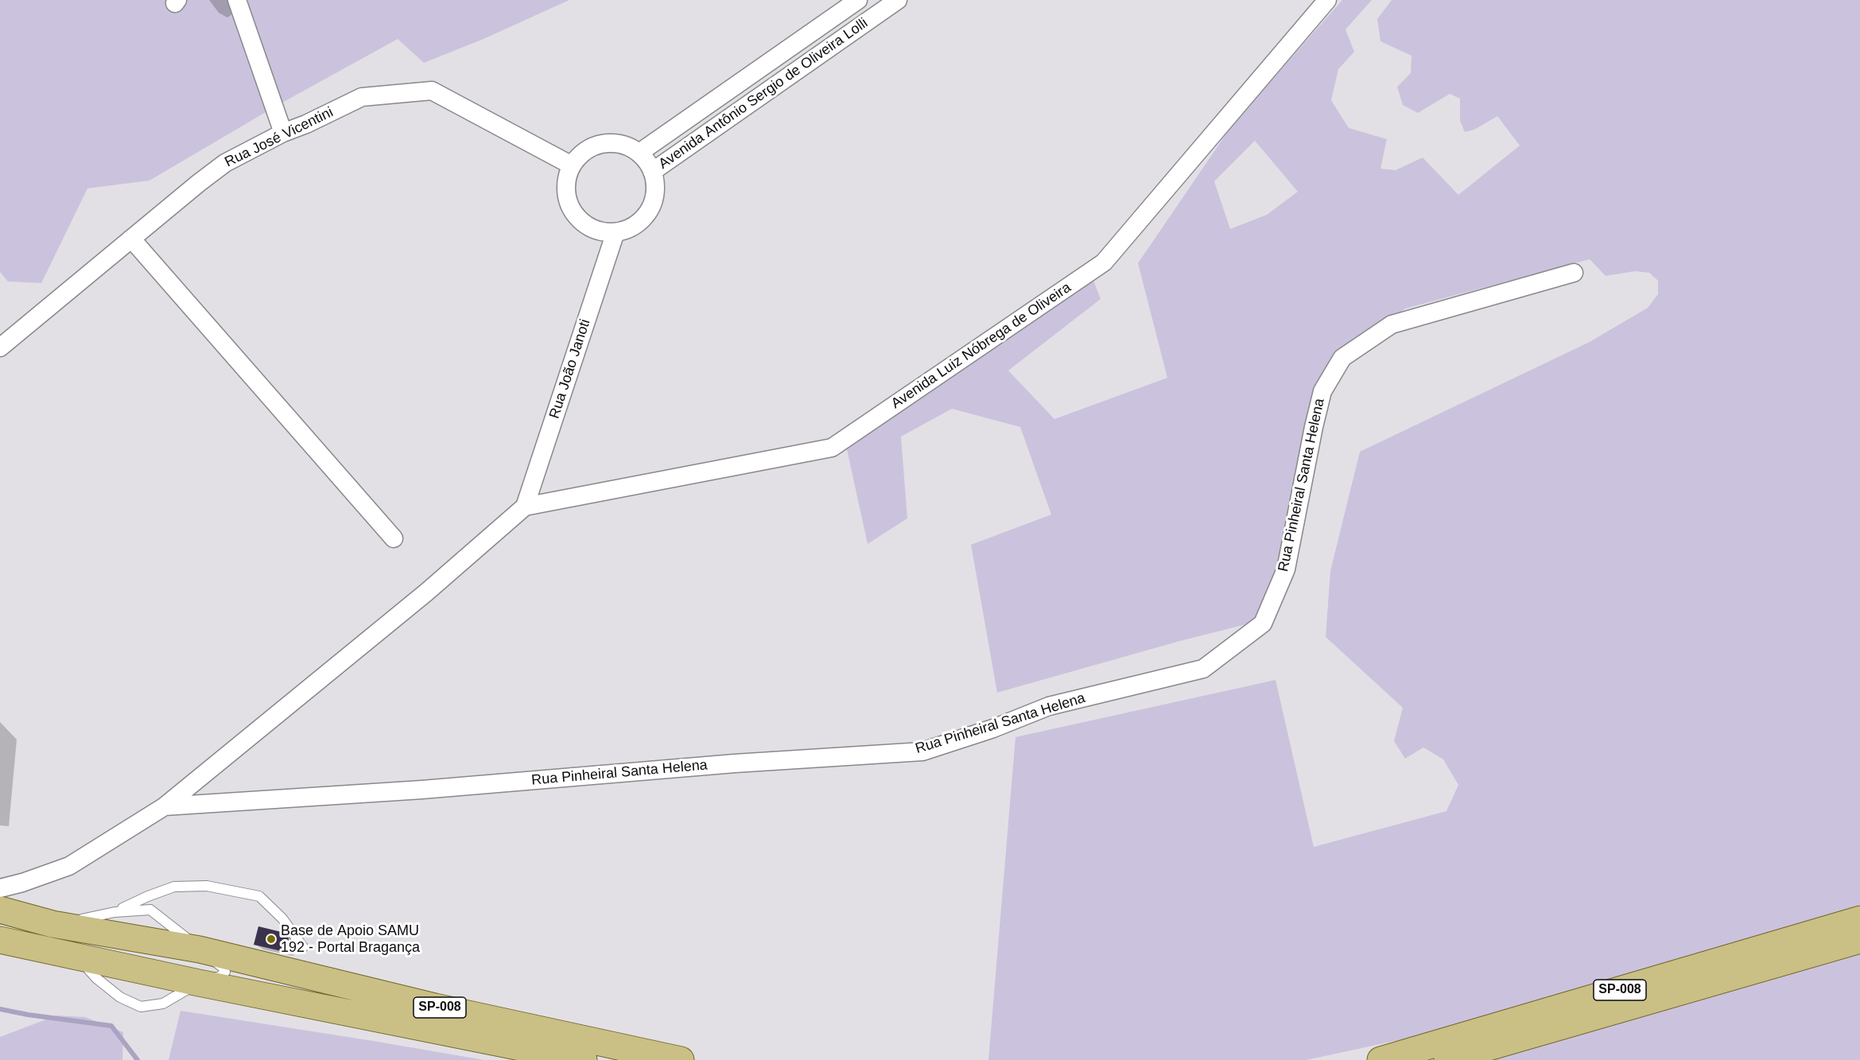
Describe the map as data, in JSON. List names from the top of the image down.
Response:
{
  "streets": {
    "main road": ["SP-008"],
    "street": [
      "Avenida Antônio Sergio de Oliveira Lolli",
      "Rua José Vicentini",
      "Avenida Luiz Nóbrega de Oliveira",
      "Rua João Janoti",
      "Rua Pinheiral Santa Helena"
    ]
  },
  "crossings": [
    ["Avenida Antônio Sergio de Oliveira Lolli", "Rua José Vicentini"],
    ["Avenida Antônio Sergio de Oliveira Lolli", "Rua João Janoti"],
    ["Rua José Vicentini", "Rua João Janoti"],
    ["Avenida Luiz Nóbrega de Oliveira", "Rua João Janoti"]
  ],
  "places": ["Base de Apoio SAMU 192 - Portal Bragança"]
}
